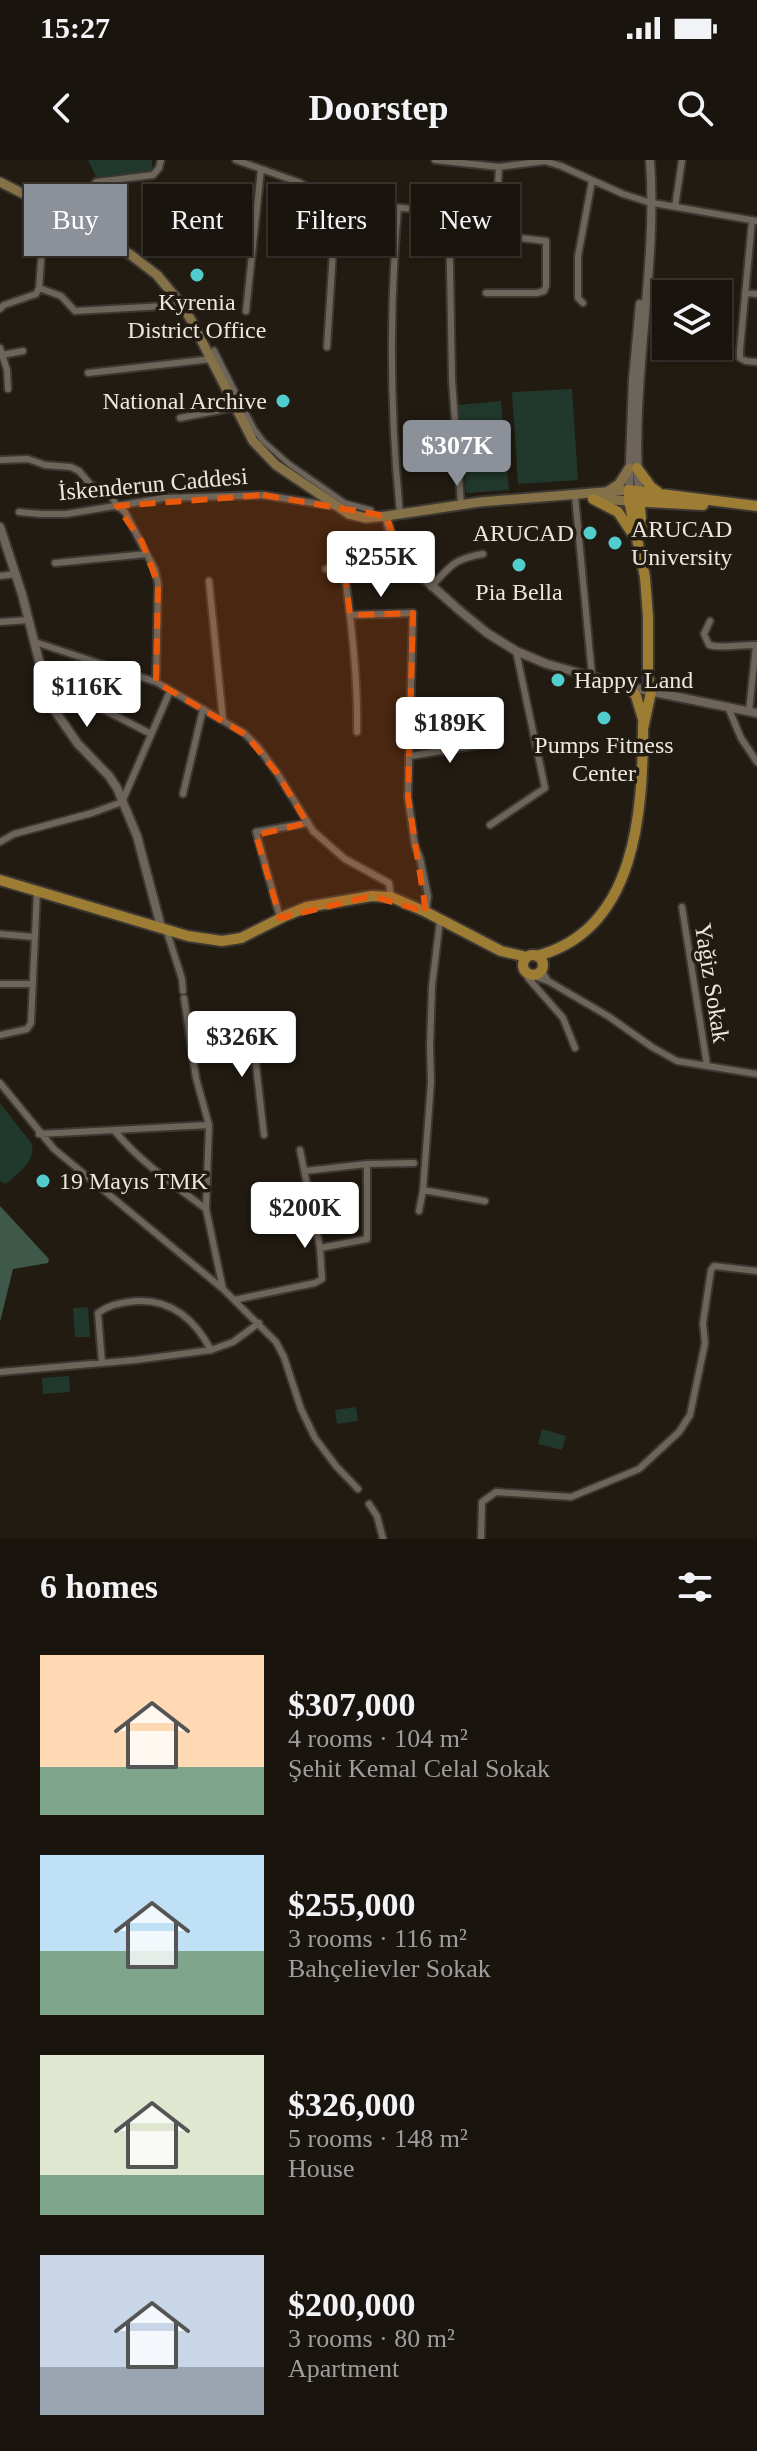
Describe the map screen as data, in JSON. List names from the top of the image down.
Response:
{
  "streets": {
    "main road": ["İskenderun Caddesi"],
    "street": ["Yağiz Sokak"]
  },
  "places": [
    "Kyrenia District Office",
    "National Archive",
    "ARUCAD",
    "ARUCAD University",
    "Pia Bella",
    "Happy Land",
    "Pumps Fitness Center",
    "19 Mayıs TMK"
  ],
  "page": {
    "status": "15:27",
    "header": "Doorstep",
    "chip": [
      "Buy",
      "Rent",
      "Filters",
      "New"
    ],
    "price": [
      "$307K",
      "$255K",
      "$116K",
      "$189K",
      "$326K",
      "$200K"
    ],
    "heading": "6 homes",
    "list": [
      {
        "name": "$307,000",
        "note": "4 rooms · 104 m² · Şehit Kemal Celal Sokak"
      },
      {
        "name": "$255,000",
        "note": "3 rooms · 116 m² · Bahçelievler Sokak"
      },
      {
        "name": "$326,000",
        "note": "5 rooms · 148 m² · House"
      },
      {
        "name": "$200,000",
        "note": "3 rooms · 80 m² · Apartment"
      }
    ]
  }
}
